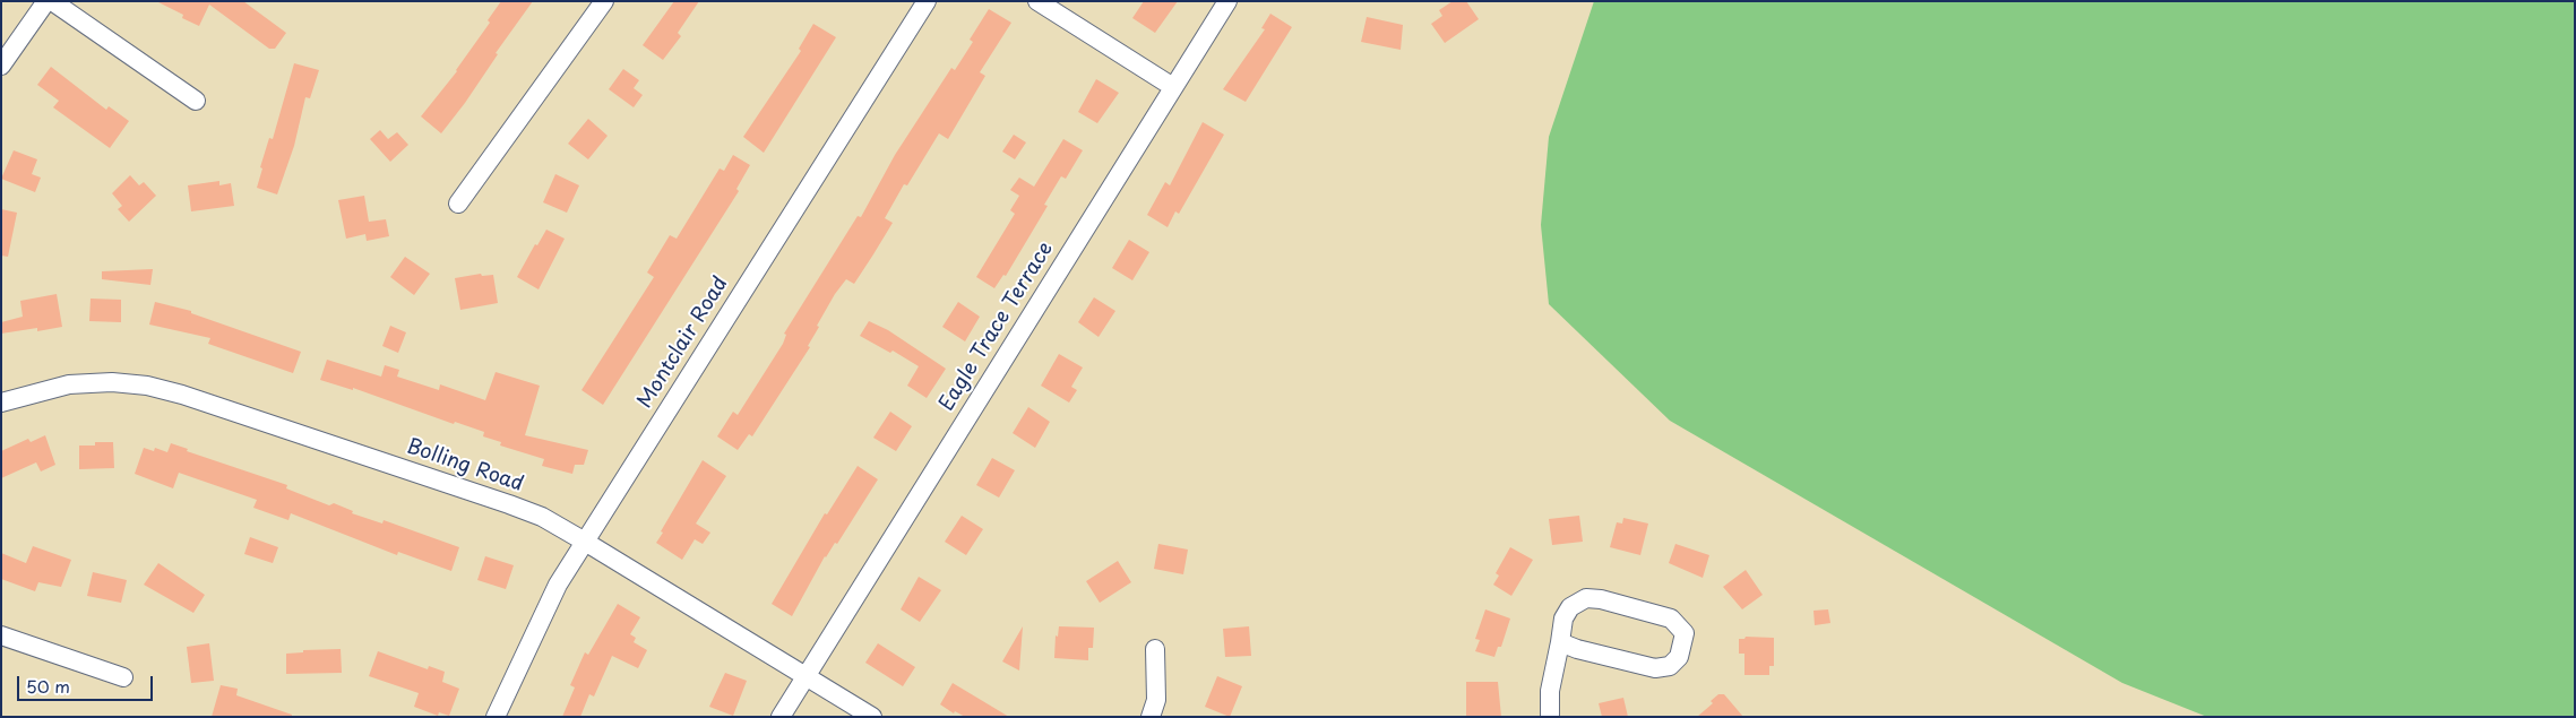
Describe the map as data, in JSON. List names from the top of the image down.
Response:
{
  "streets": {
    "street": ["Eagle Trace Terrace", "Montclair Road", "Bolling Road"]
  },
  "crossings": [
    ["Eagle Trace Terrace", "Bolling Road"],
    ["Montclair Road", "Bolling Road"]
  ],
  "scale_bar": "50 m"
}
